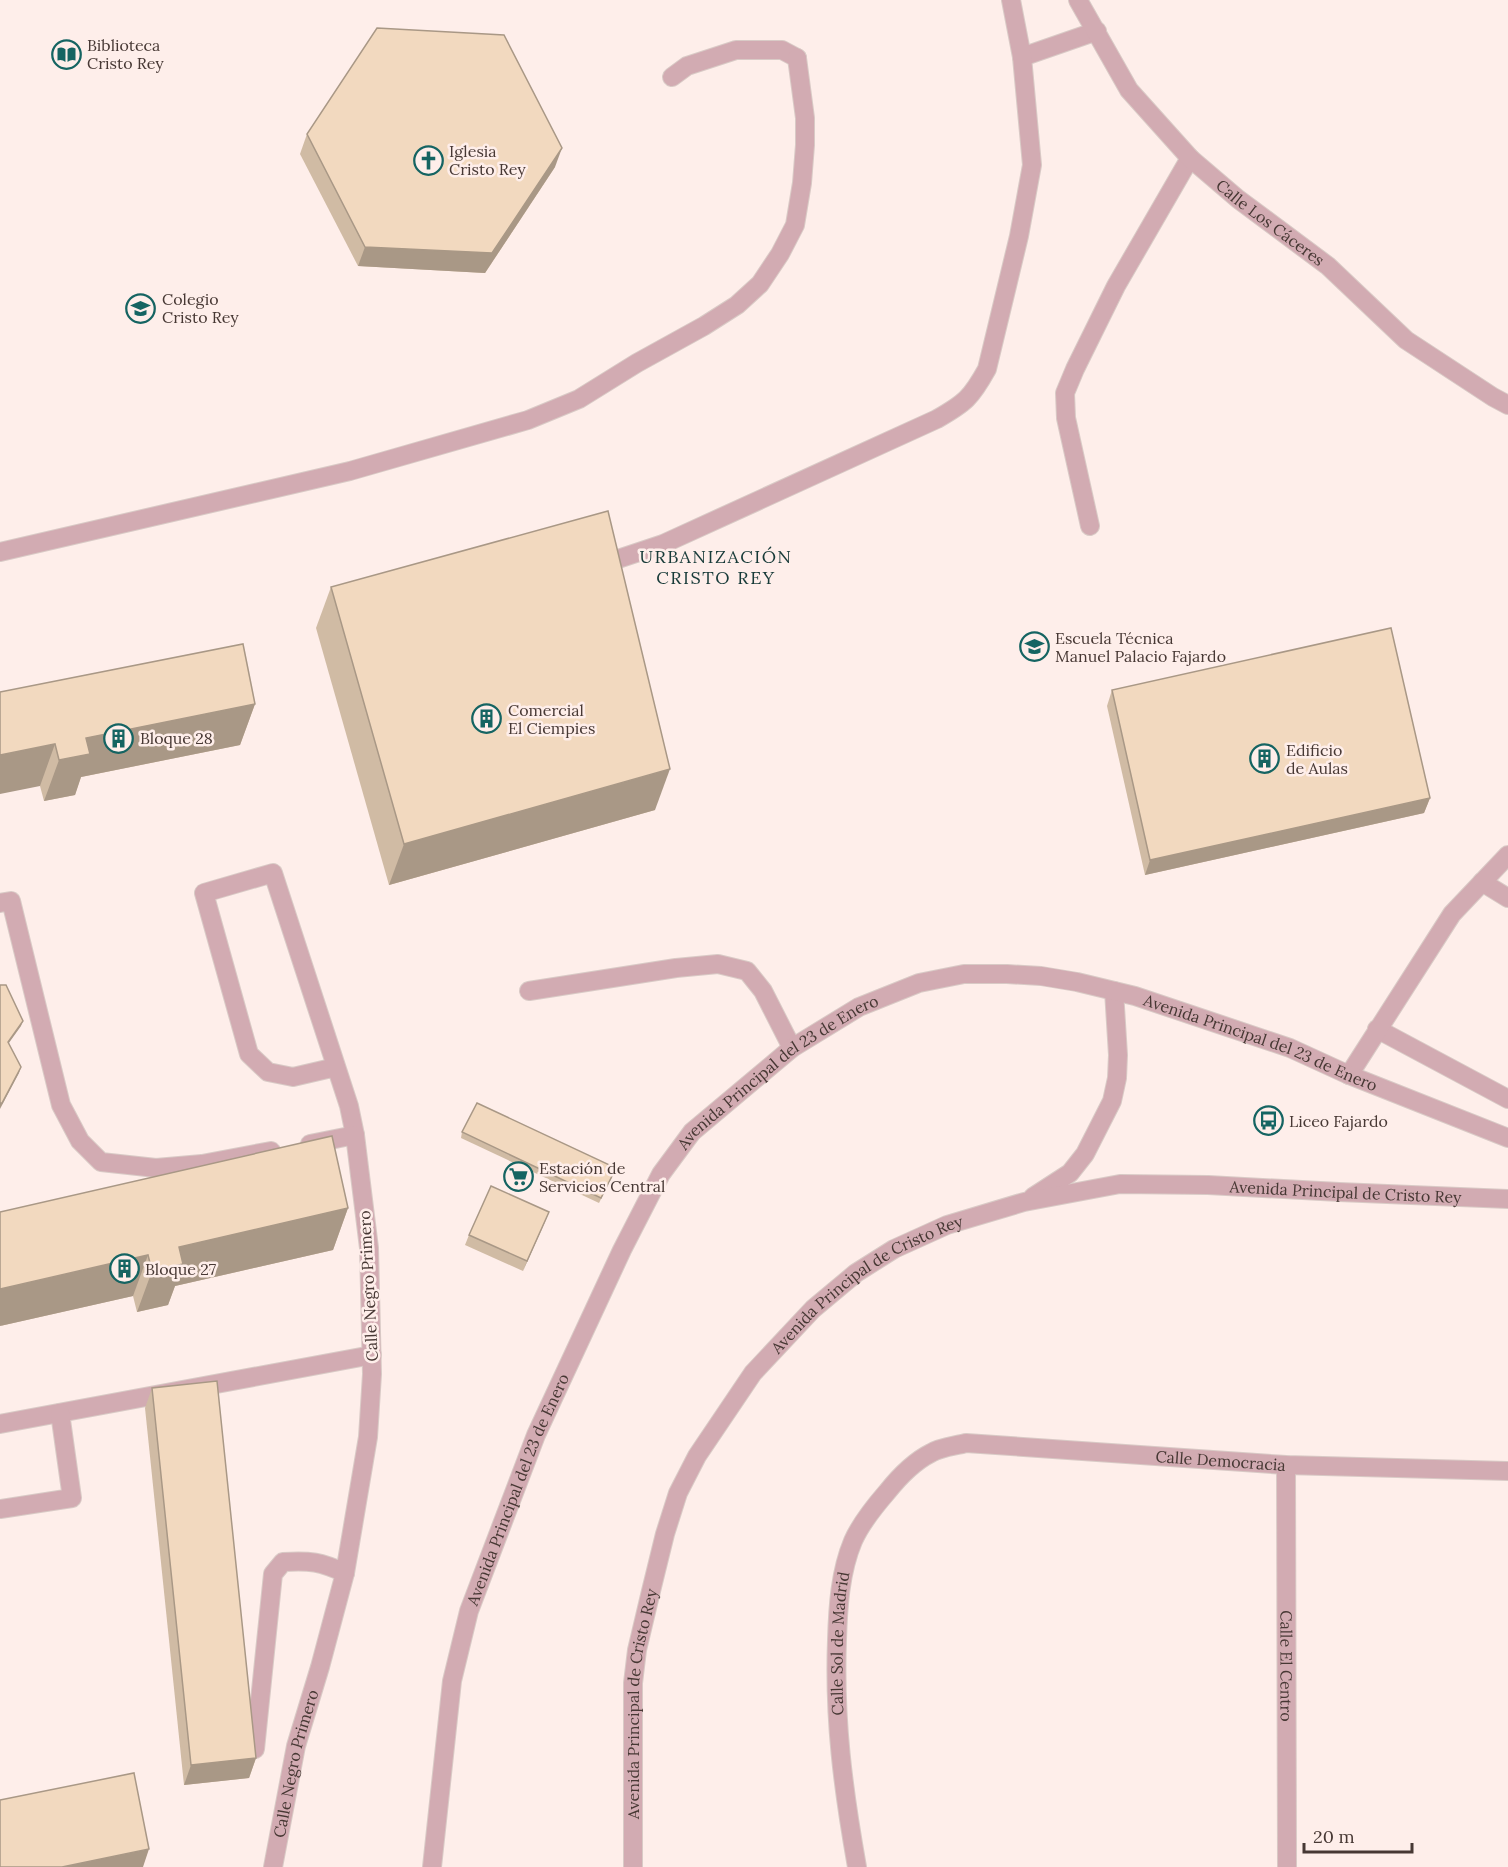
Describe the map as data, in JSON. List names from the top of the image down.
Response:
{
  "streets": {
    "street": [
      "Calle Los Cáceres",
      "Avenida Principal del 23 de Enero",
      "Avenida Principal de Cristo Rey",
      "Calle Negro Primero",
      "Calle Democracia",
      "Calle Sol de Madrid",
      "Calle El Centro"
    ]
  },
  "crossings": [
    ["Calle Democracia", "Calle Sol de Madrid"],
    ["Calle Democracia", "Calle El Centro"]
  ],
  "districts": ["URBANIZACIÓN CRISTO REY"],
  "places": {
    "library": ["Biblioteca Cristo Rey"],
    "church": ["Iglesia Cristo Rey"],
    "school or university": ["Colegio Cristo Rey", "Escuela Técnica Manuel Palacio Fajardo"],
    "building": [
      "Comercial El Ciempies",
      "Bloque 28",
      "Edificio de Aulas",
      "Bloque 27"
    ],
    "bus stop": ["Liceo Fajardo"],
    "supermarket": ["Estación de Servicios Central"]
  },
  "scale_bar": "20 m"
}
